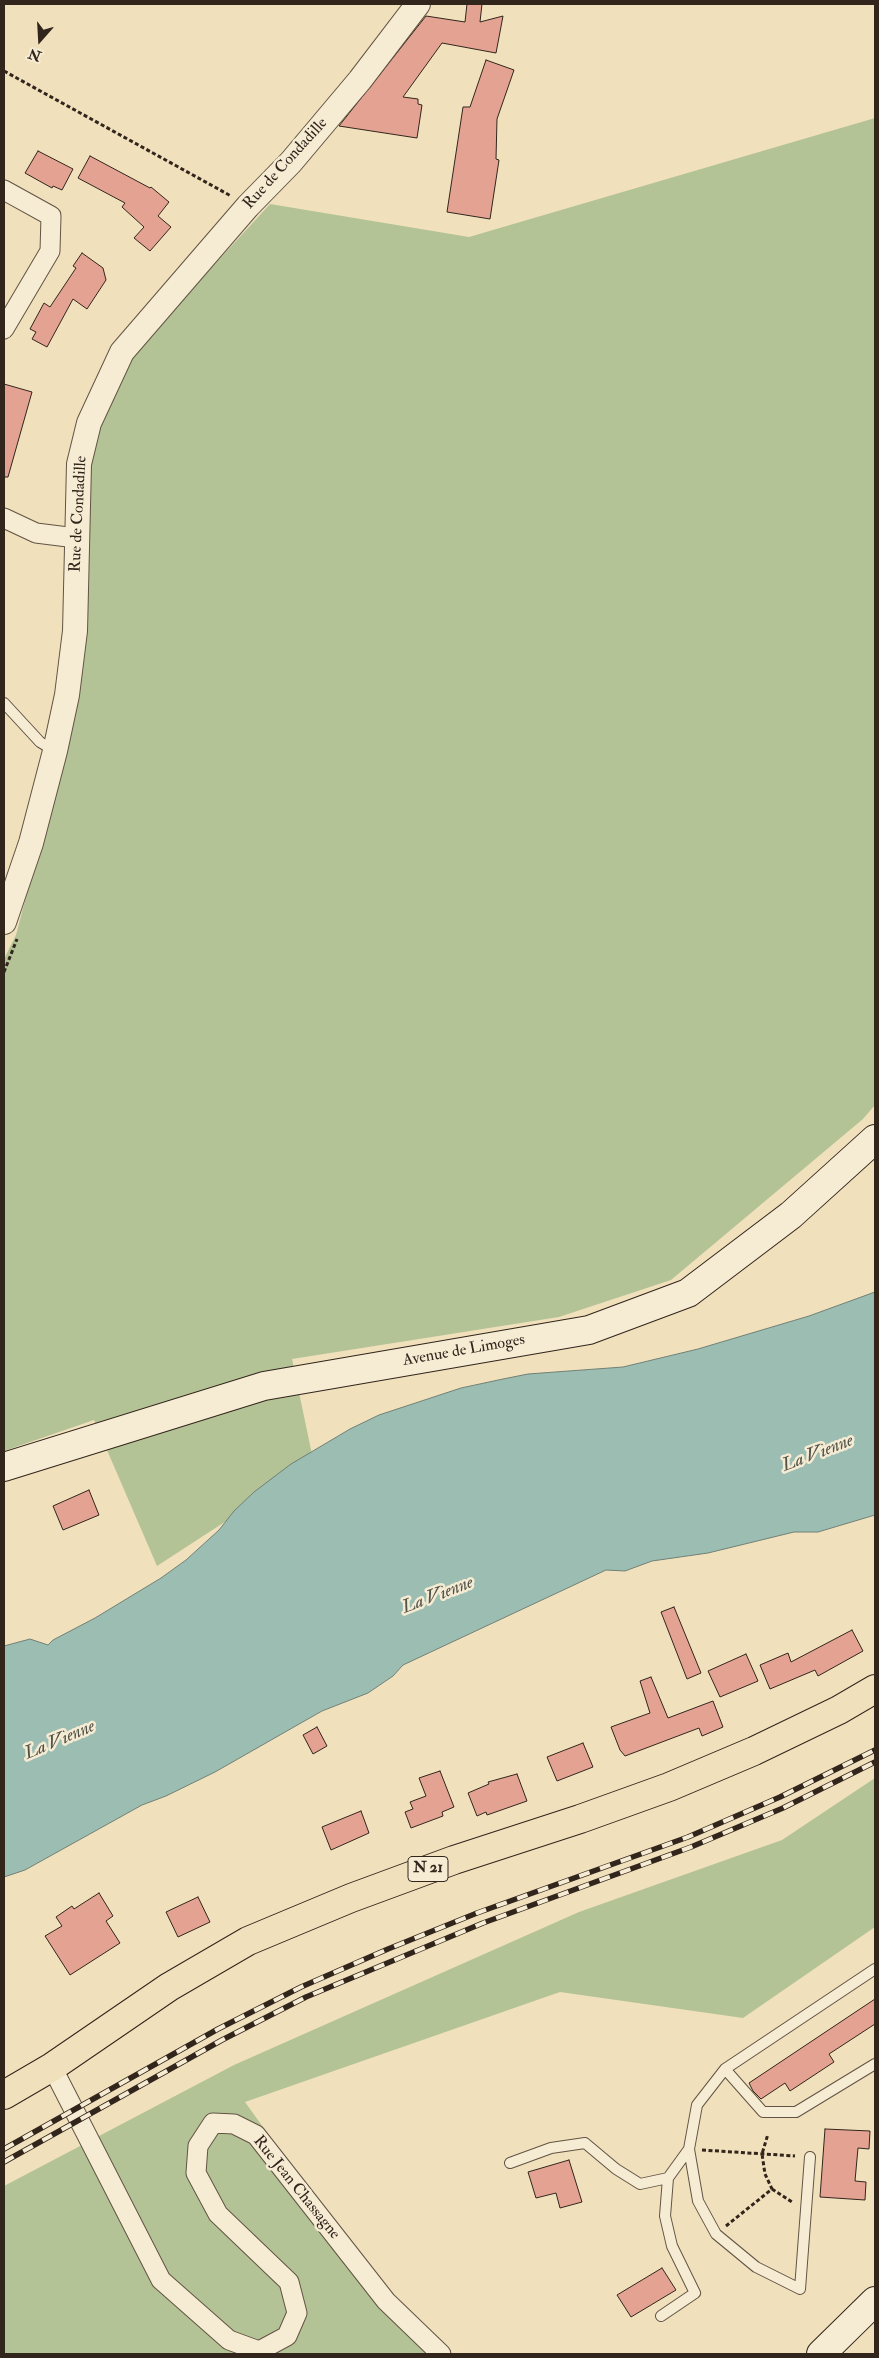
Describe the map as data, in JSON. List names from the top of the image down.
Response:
{
  "streets": {
    "main road": ["Avenue de Limoges", "N 21"],
    "street": ["Rue de Condadille", "Rue Jean Chassagne"]
  },
  "crossings": [
    ["N 21", "Rue Jean Chassagne"]
  ],
  "water": ["La Vienne"],
  "north": "bottom"
}
